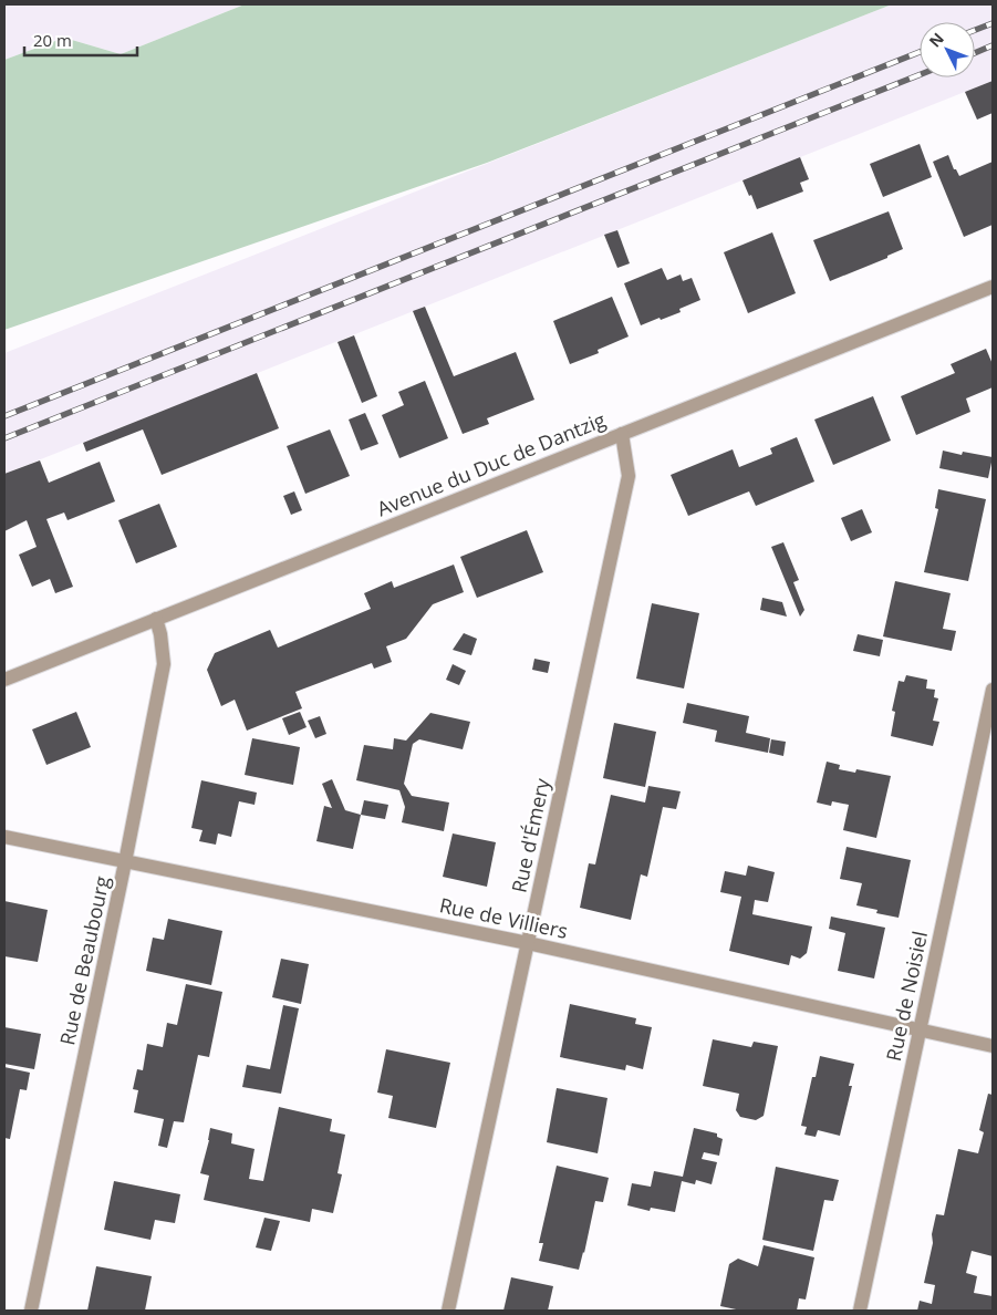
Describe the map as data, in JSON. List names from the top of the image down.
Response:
{
  "streets": {
    "street": [
      "Avenue du Duc de Dantzig",
      "Rue d'Émery",
      "Rue de Villiers",
      "Rue de Beaubourg",
      "Rue de Noisiel"
    ]
  },
  "crossings": [
    ["Avenue du Duc de Dantzig", "Rue d'Émery"],
    ["Avenue du Duc de Dantzig", "Rue de Beaubourg"],
    ["Rue d'Émery", "Rue de Villiers"],
    ["Rue de Villiers", "Rue de Beaubourg"],
    ["Rue de Villiers", "Rue de Noisiel"]
  ],
  "scale_bar": "20 m",
  "north": "top left"
}
